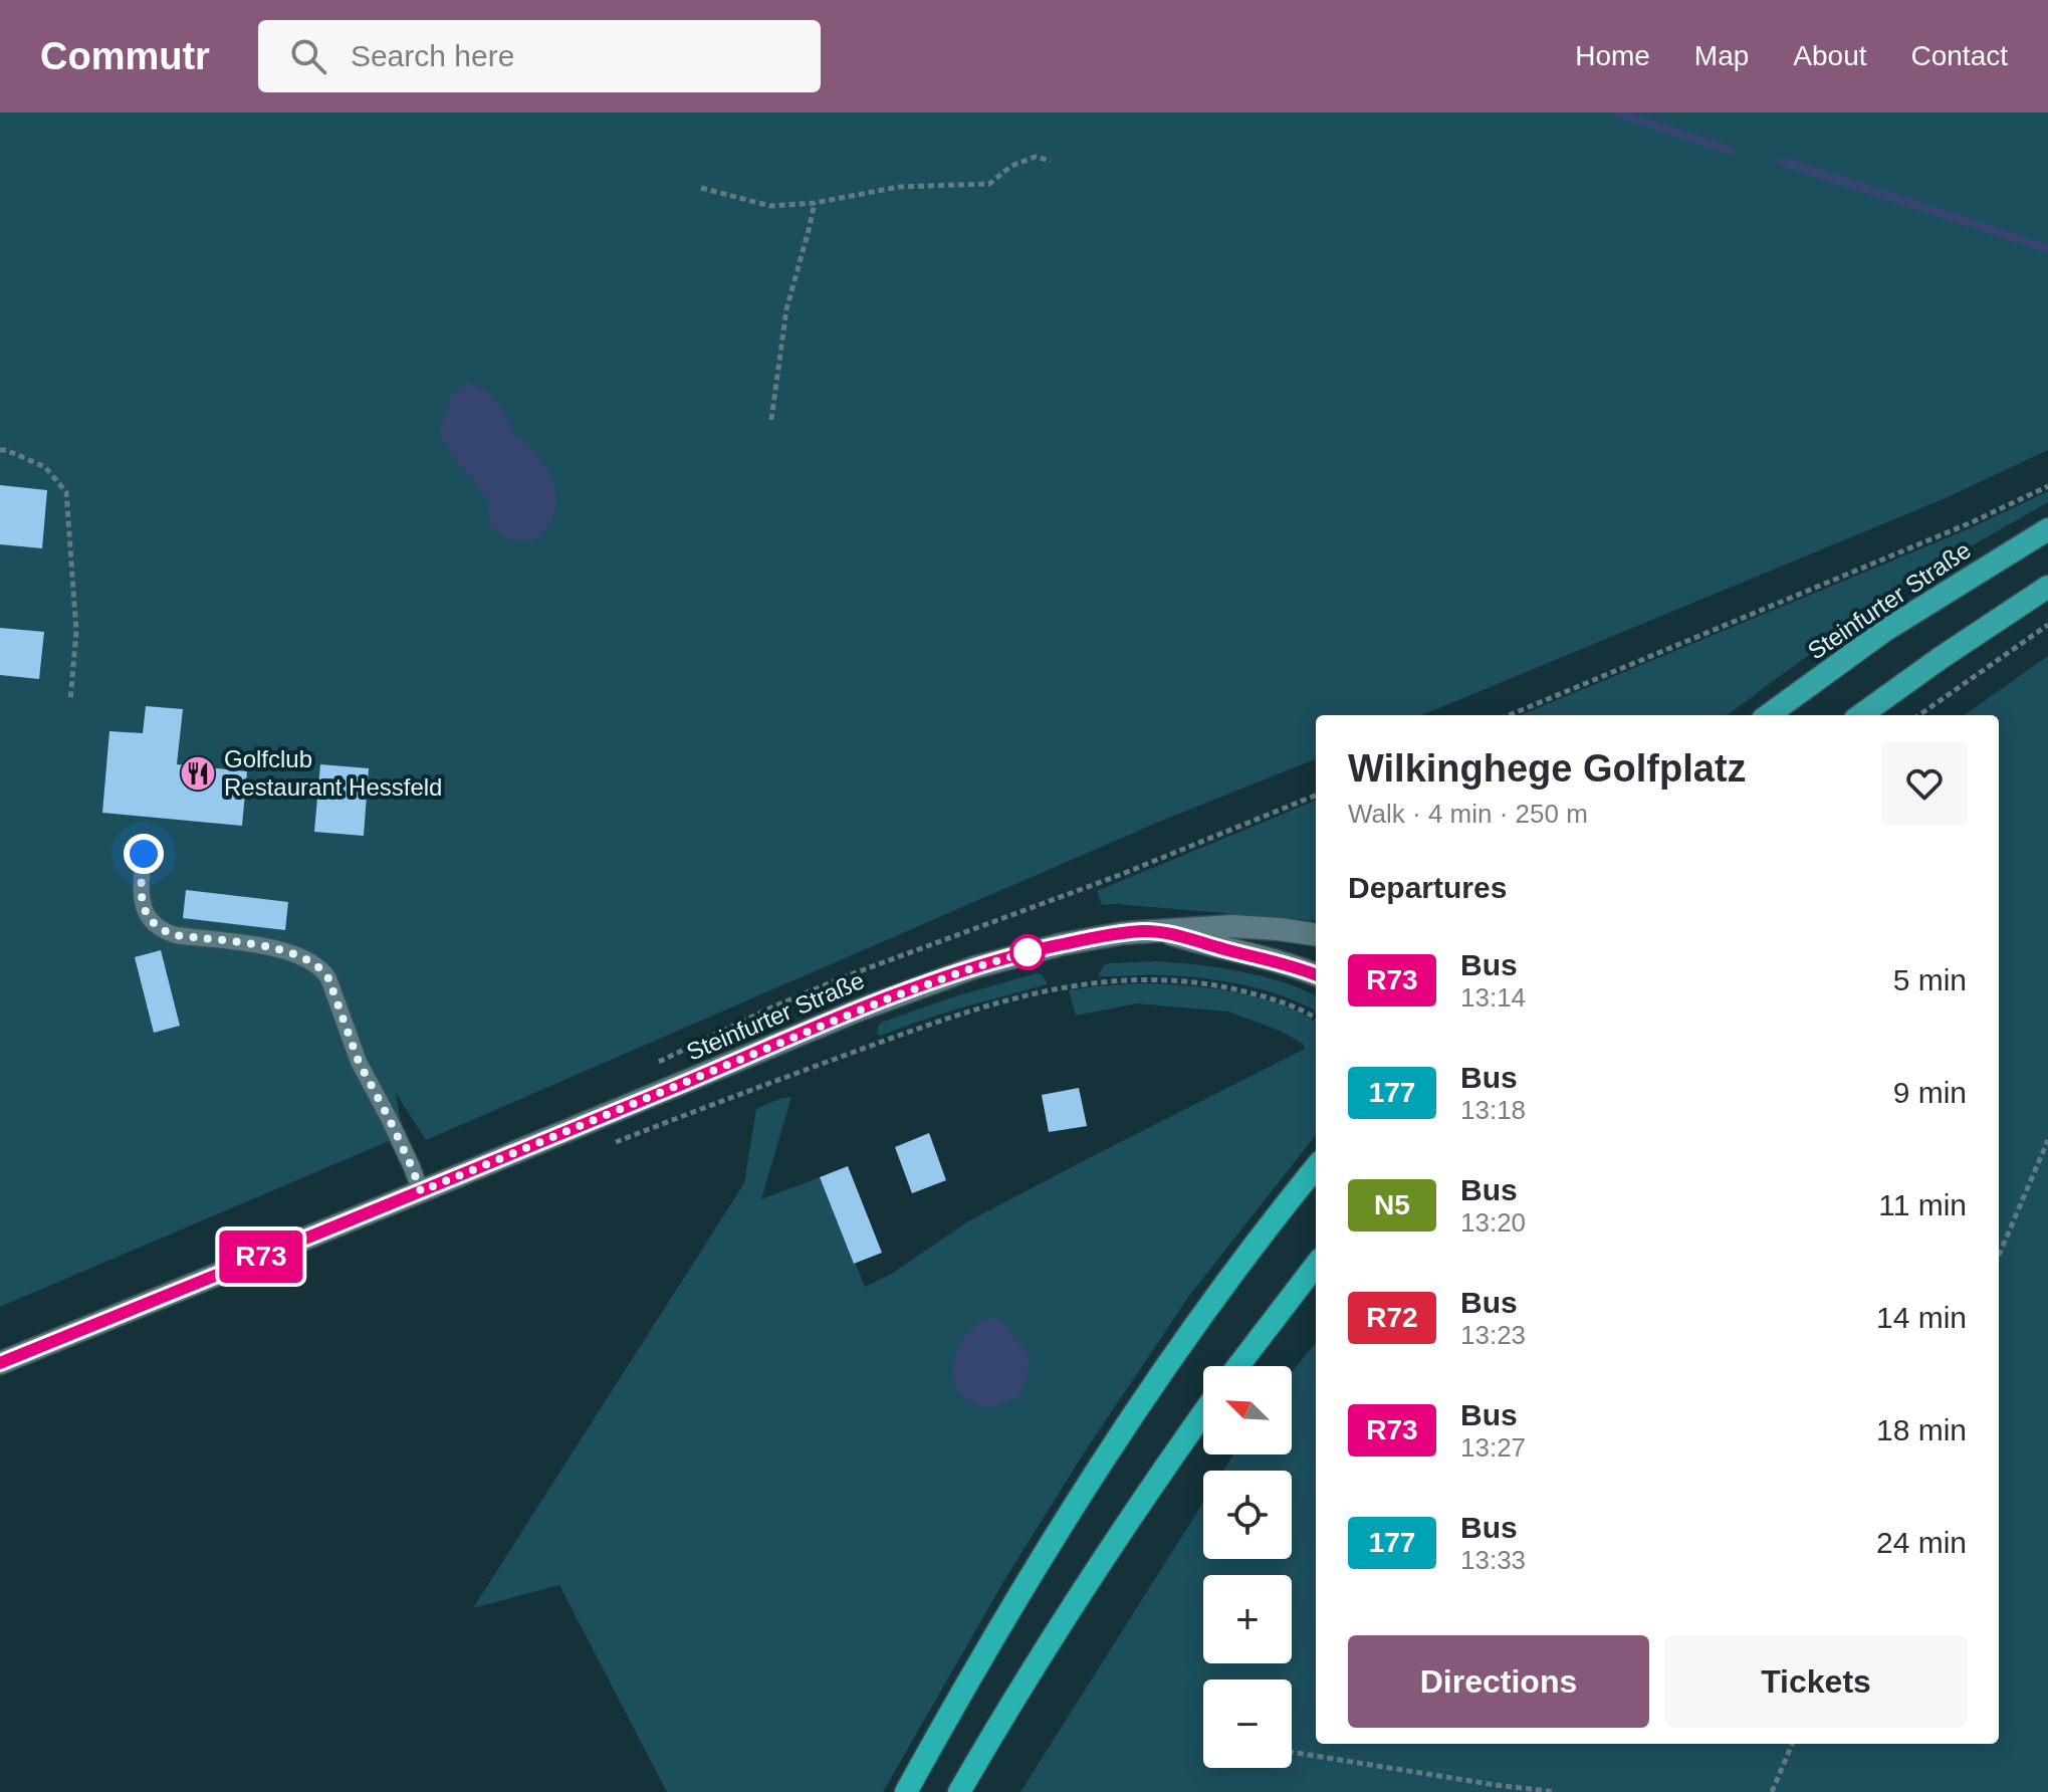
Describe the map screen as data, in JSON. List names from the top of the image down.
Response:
{
  "streets": {
    "main road": ["Steinfurter Straße"]
  },
  "places": {
    "restaurant": ["Golfclub Restaurant Hessfeld"]
  },
  "lines": ["bus line R73"],
  "north": "top left",
  "page": {
    "header": "Commutr",
    "search": "Search here",
    "nav": [
      "Home",
      "Map",
      "About",
      "Contact"
    ],
    "on_map": "R73",
    "heading": [
      ["Wilkinghege Golfplatz", "Walk · 4 min · 250 m"],
      "Departures"
    ],
    "list": [
      {
        "mark": "R73",
        "name": "Bus",
        "note": "13:14",
        "value": "5 min"
      },
      {
        "mark": "177",
        "name": "Bus",
        "note": "13:18",
        "value": "9 min"
      },
      {
        "mark": "N5",
        "name": "Bus",
        "note": "13:20",
        "value": "11 min"
      },
      {
        "mark": "R72",
        "name": "Bus",
        "note": "13:23",
        "value": "14 min"
      },
      {
        "mark": "R73",
        "name": "Bus",
        "note": "13:27",
        "value": "18 min"
      },
      {
        "mark": "177",
        "name": "Bus",
        "note": "13:33",
        "value": "24 min"
      }
    ],
    "map_buttons": ["+", "−"],
    "buttons": ["Directions", "Tickets"]
  }
}
